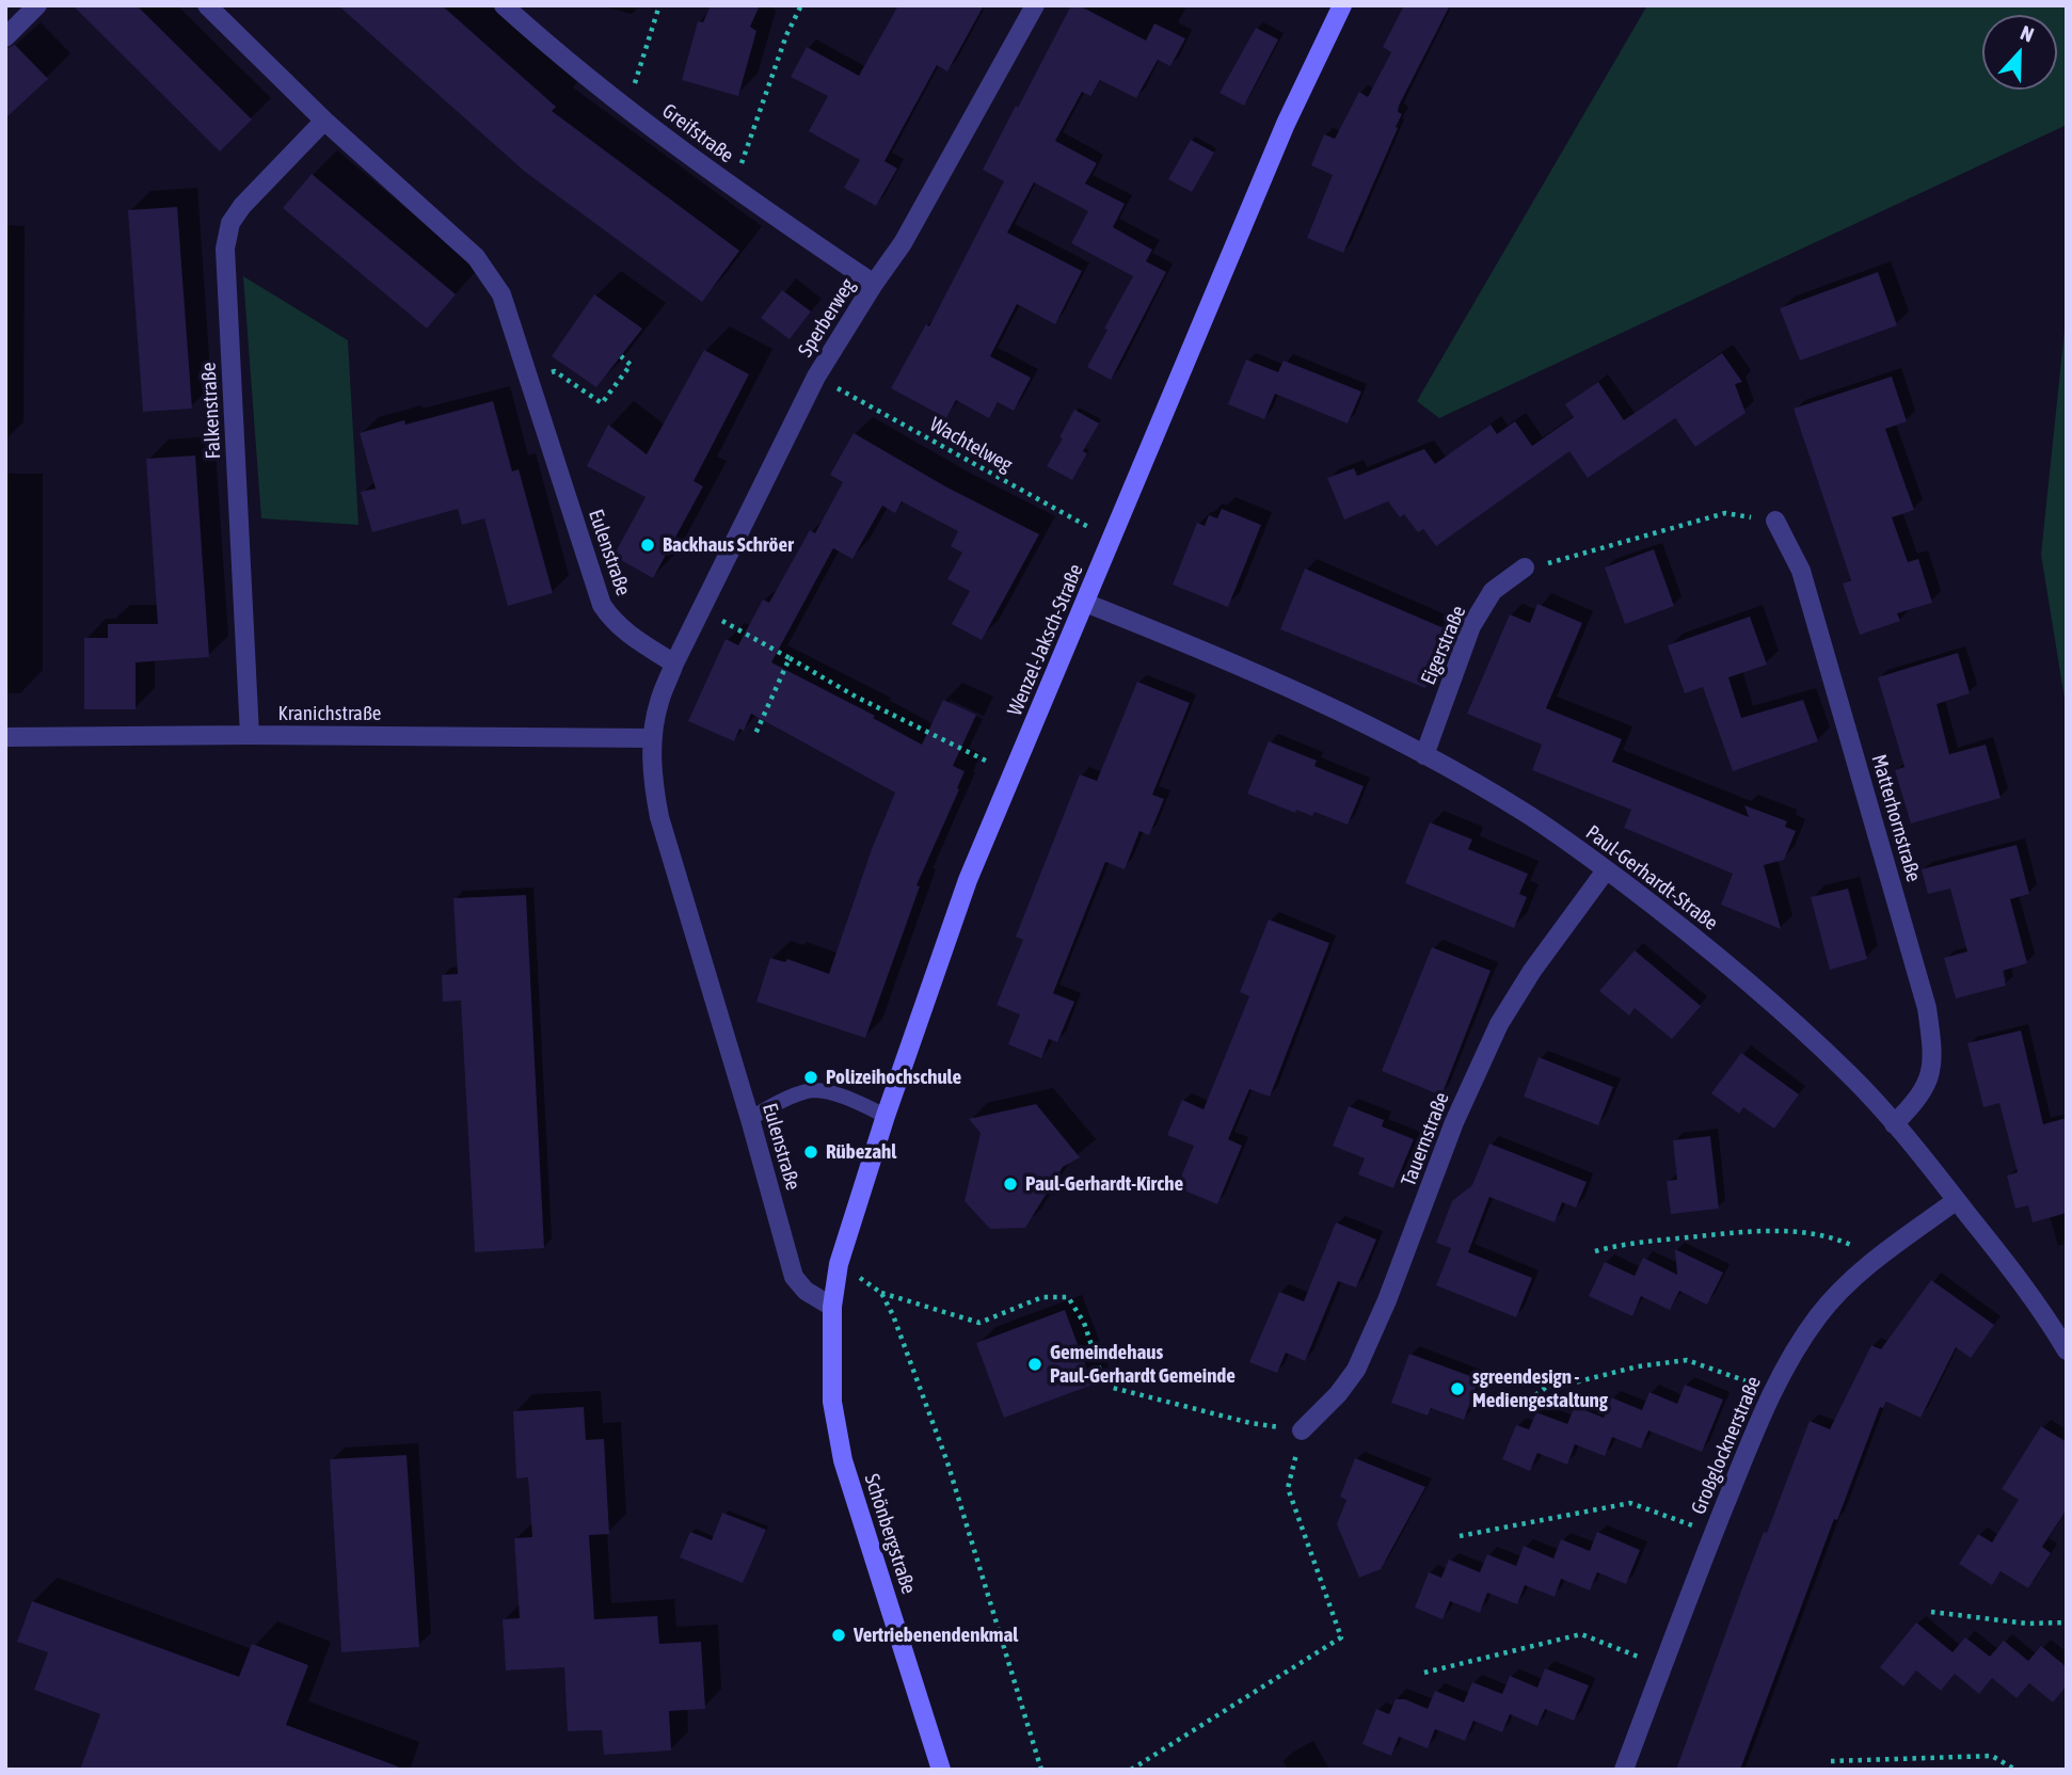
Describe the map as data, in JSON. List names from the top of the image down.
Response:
{
  "streets": {
    "street": [
      "Greifstraße",
      "Sperberweg",
      "Falkenstraße",
      "Eulenstraße",
      "Wenzel-Jaksch-Straße",
      "Eigerstraße",
      "Kranichstraße",
      "Matterhornstraße",
      "Paul-Gerhardt-Straße",
      "Tauernstraße",
      "Großglocknerstraße",
      "Schönbergstraße"
    ],
    "path": ["Wachtelweg"]
  },
  "crossings": [
    ["Greifstraße", "Sperberweg"],
    ["Sperberweg", "Wachtelweg"],
    ["Sperberweg", "Eulenstraße"],
    ["Falkenstraße", "Eulenstraße"],
    ["Falkenstraße", "Kranichstraße"],
    ["Wachtelweg", "Wenzel-Jaksch-Straße"],
    ["Eulenstraße", "Wenzel-Jaksch-Straße"],
    ["Eulenstraße", "Kranichstraße"],
    ["Eulenstraße", "Schönbergstraße"],
    ["Wenzel-Jaksch-Straße", "Paul-Gerhardt-Straße"],
    ["Wenzel-Jaksch-Straße", "Schönbergstraße"],
    ["Eigerstraße", "Paul-Gerhardt-Straße"],
    ["Matterhornstraße", "Paul-Gerhardt-Straße"],
    ["Paul-Gerhardt-Straße", "Tauernstraße"],
    ["Paul-Gerhardt-Straße", "Großglocknerstraße"]
  ],
  "places": [
    "Backhaus Schröer",
    "Polizeihochschule",
    "Rübezahl",
    "Paul-Gerhardt-Kirche",
    "Gemeindehaus Paul-Gerhardt Gemeinde",
    "sgreendesign - Mediengestaltung",
    "Vertriebenendenkmal"
  ],
  "north": "top"
}
